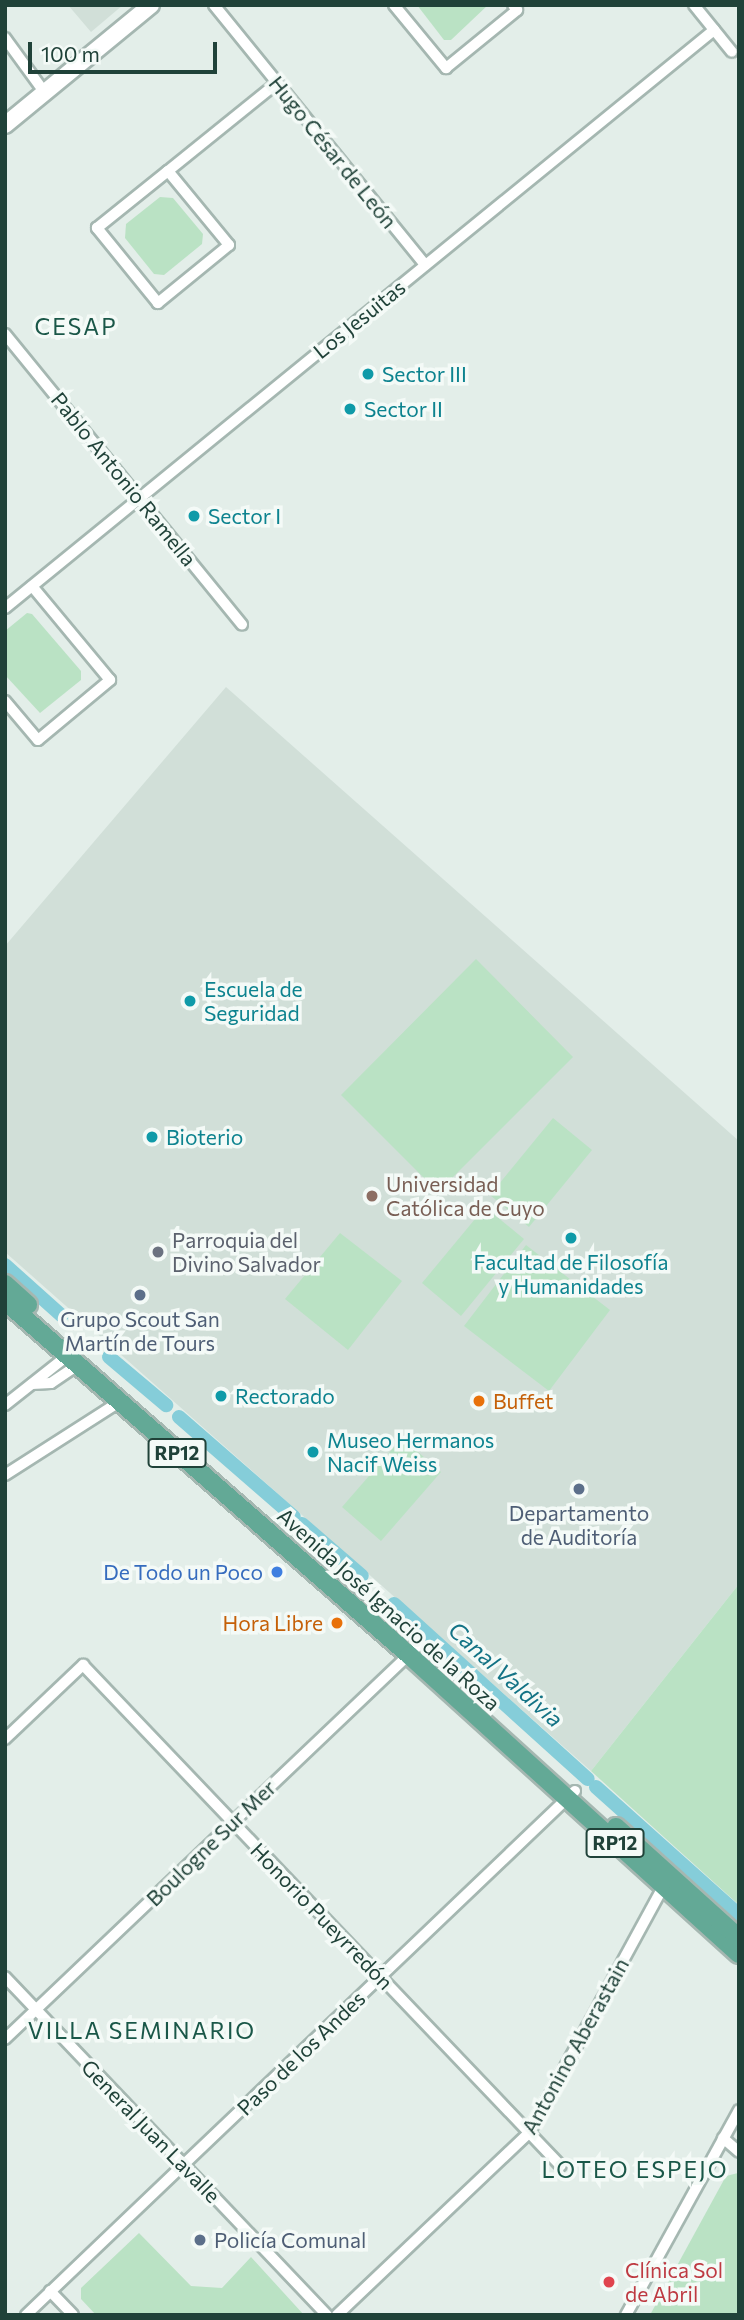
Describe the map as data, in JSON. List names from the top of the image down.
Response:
{
  "streets": {
    "main road": ["RP12", "Avenida José Ignacio de la Roza"],
    "street": [
      "Hugo César de León",
      "Los Jesuitas",
      "Pablo Antonio Ramella",
      "Boulogne Sur Mer",
      "Honorio Pueyrredón",
      "Antonino Aberastain",
      "Paso de los Andes",
      "General Juan Lavalle"
    ]
  },
  "crossings": [
    ["Hugo César de León", "Los Jesuitas"],
    ["Los Jesuitas", "Pablo Antonio Ramella"],
    ["Avenida José Ignacio de la Roza", "Boulogne Sur Mer"],
    ["Avenida José Ignacio de la Roza", "Antonino Aberastain"],
    ["Avenida José Ignacio de la Roza", "Paso de los Andes"],
    ["Boulogne Sur Mer", "Honorio Pueyrredón"],
    ["Boulogne Sur Mer", "General Juan Lavalle"],
    ["Honorio Pueyrredón", "Antonino Aberastain"],
    ["Honorio Pueyrredón", "Paso de los Andes"],
    ["Paso de los Andes", "General Juan Lavalle"]
  ],
  "districts": ["CESAP", "VILLA SEMINARIO", "LOTEO ESPEJO"],
  "water": ["Canal Valdivia"],
  "places": [
    "Sector III",
    "Sector II",
    "Sector I",
    "Escuela de Seguridad",
    "Bioterio",
    "Universidad Católica de Cuyo",
    "Facultad de Filosofía y Humanidades",
    "Parroquia del Divino Salvador",
    "Grupo Scout San Martín de Tours",
    "Rectorado",
    "Buffet",
    "Museo Hermanos Nacif Weiss",
    "Departamento de Auditoría",
    "De Todo un Poco",
    "Hora Libre",
    "Policía Comunal",
    "Clínica Sol de Abril"
  ],
  "scale_bar": "100 m"
}
